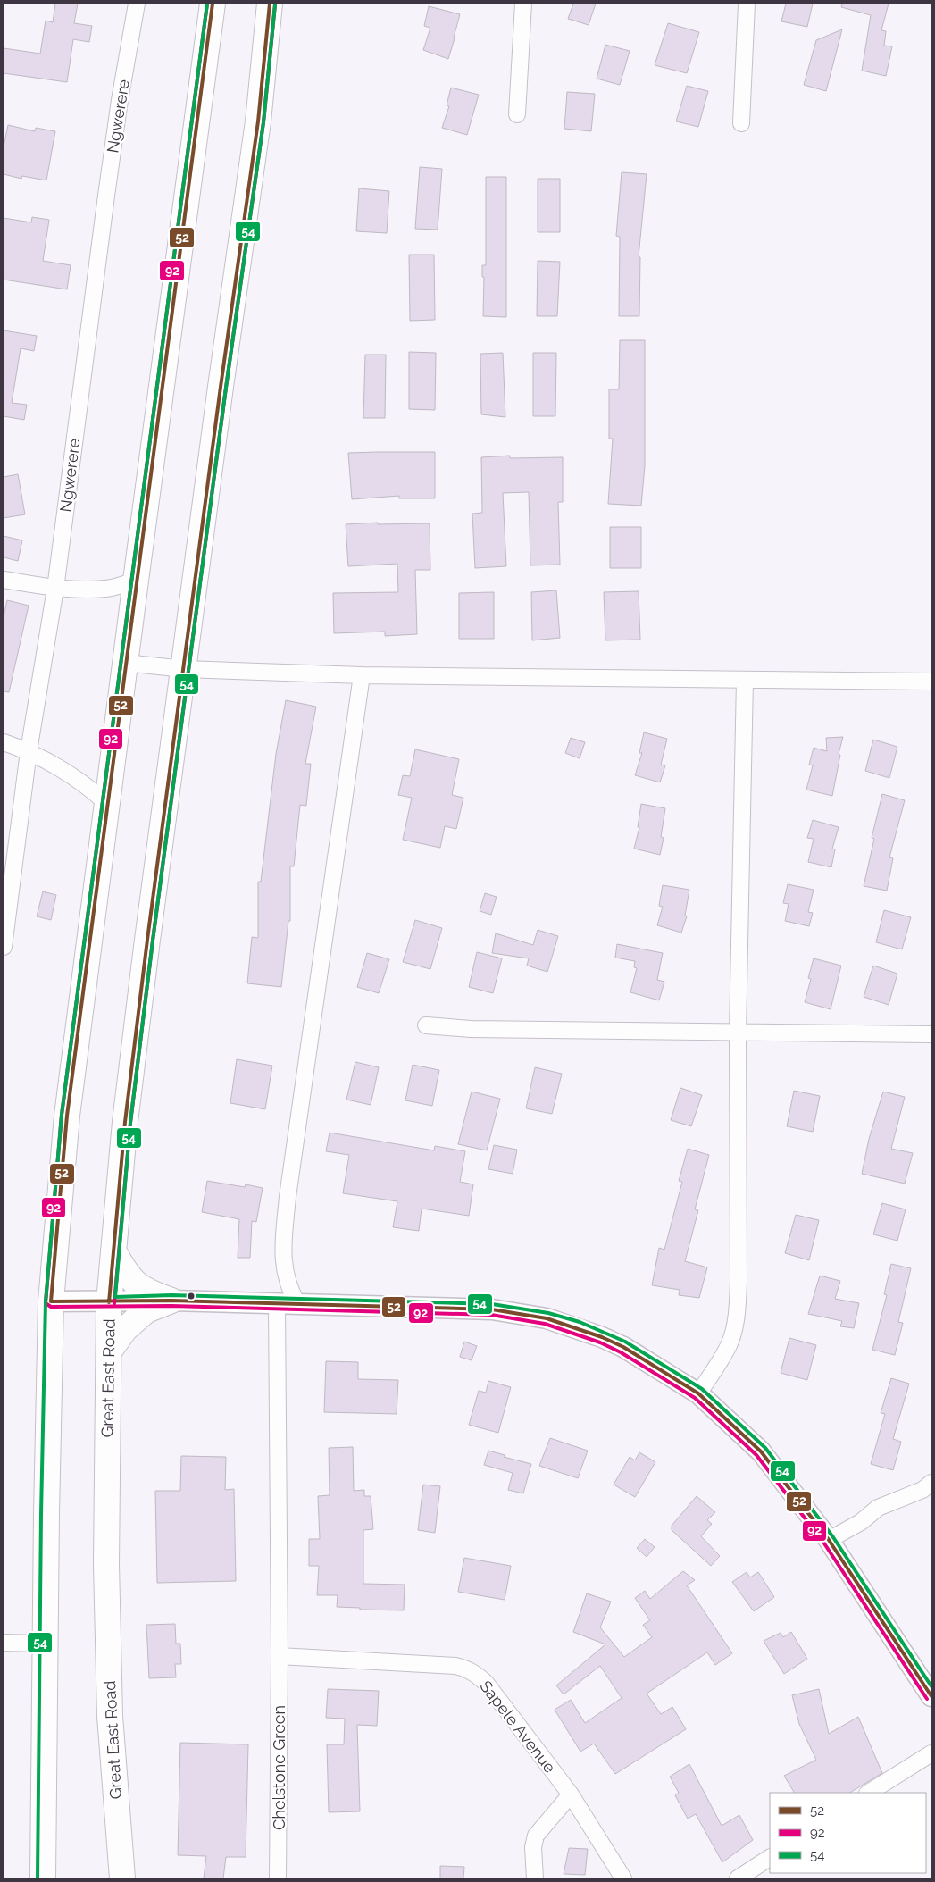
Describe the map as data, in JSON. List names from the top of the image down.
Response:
{
  "streets": {
    "main road": ["Great East Road"],
    "street": ["Ngwerere", "Sapele Avenue", "Chelstone Green"]
  },
  "crossings": [
    ["Sapele Avenue", "Chelstone Green"]
  ],
  "lines": ["transit line 52", "transit line 92", "transit line 54"],
  "legend": ["52", "92", "54"]
}
